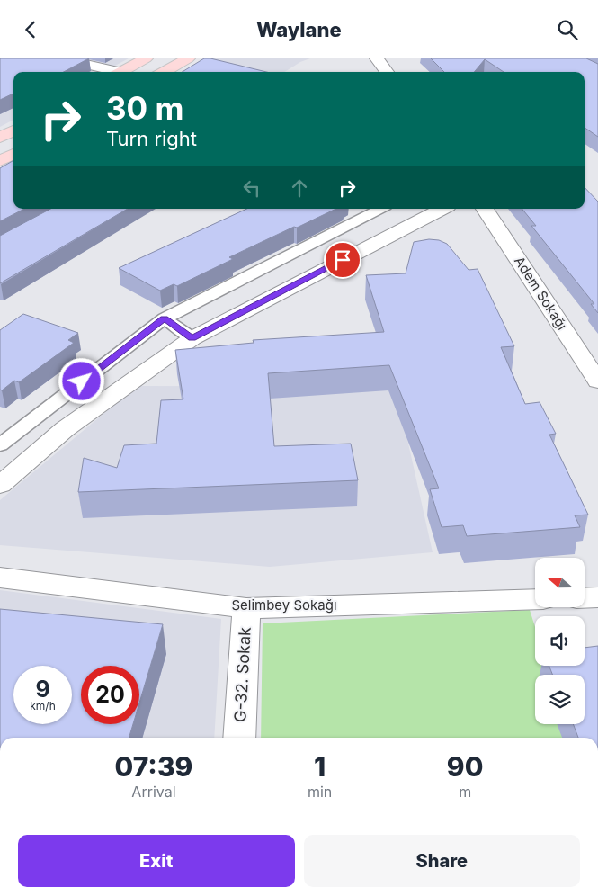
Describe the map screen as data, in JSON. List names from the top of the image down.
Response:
{
  "streets": {
    "street": ["Adem Sokağı", "Selimbey Sokağı", "G-32. Sokak"]
  },
  "crossings": [
    ["Selimbey Sokağı", "G-32. Sokak"]
  ],
  "north": "left",
  "page": {
    "header": "Waylane",
    "turn": ["30 m", "Turn right"],
    "speed": "9 km/h",
    "limit": "20",
    "eta": [
      "07:39",
      "Arrival",
      "1",
      "min",
      "90",
      "m"
    ],
    "buttons": ["Exit", "Share"]
  }
}
